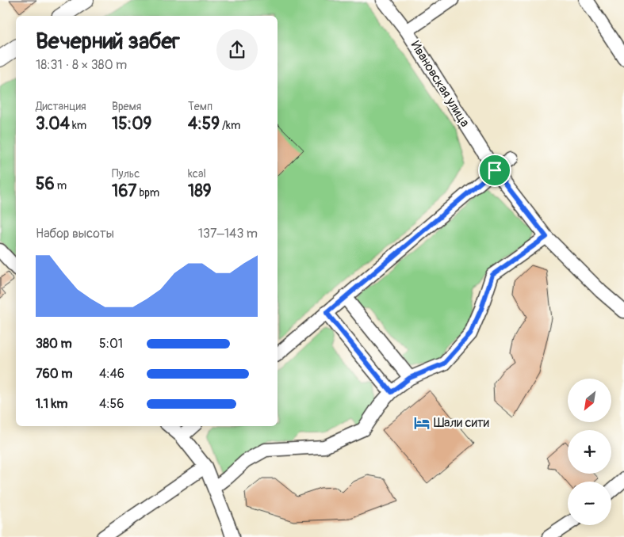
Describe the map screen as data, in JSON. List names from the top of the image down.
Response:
{
  "streets": {
    "street": ["Ивановская улица"]
  },
  "places": {
    "hotel": ["Шали сити"]
  },
  "north": "bottom left",
  "page": {
    "heading": ["Вечерний забег", "18:31 · 8 × 380 m"],
    "stats": [
      ["Дистанция", "3.04 km"],
      ["Время", "15:09"],
      ["Темп", "4:59 /km"],
      ["56 m"],
      ["Пульс", "167 bpm"],
      ["kcal", "189"]
    ],
    "chart": ["Набор высоты", "137–143 m"],
    "list": [
      {
        "name": "380 m",
        "note": "5:01"
      },
      {
        "name": "760 m",
        "note": "4:46"
      },
      {
        "name": "1.1 km",
        "note": "4:56"
      }
    ],
    "map_buttons": ["+", "−"]
  }
}
